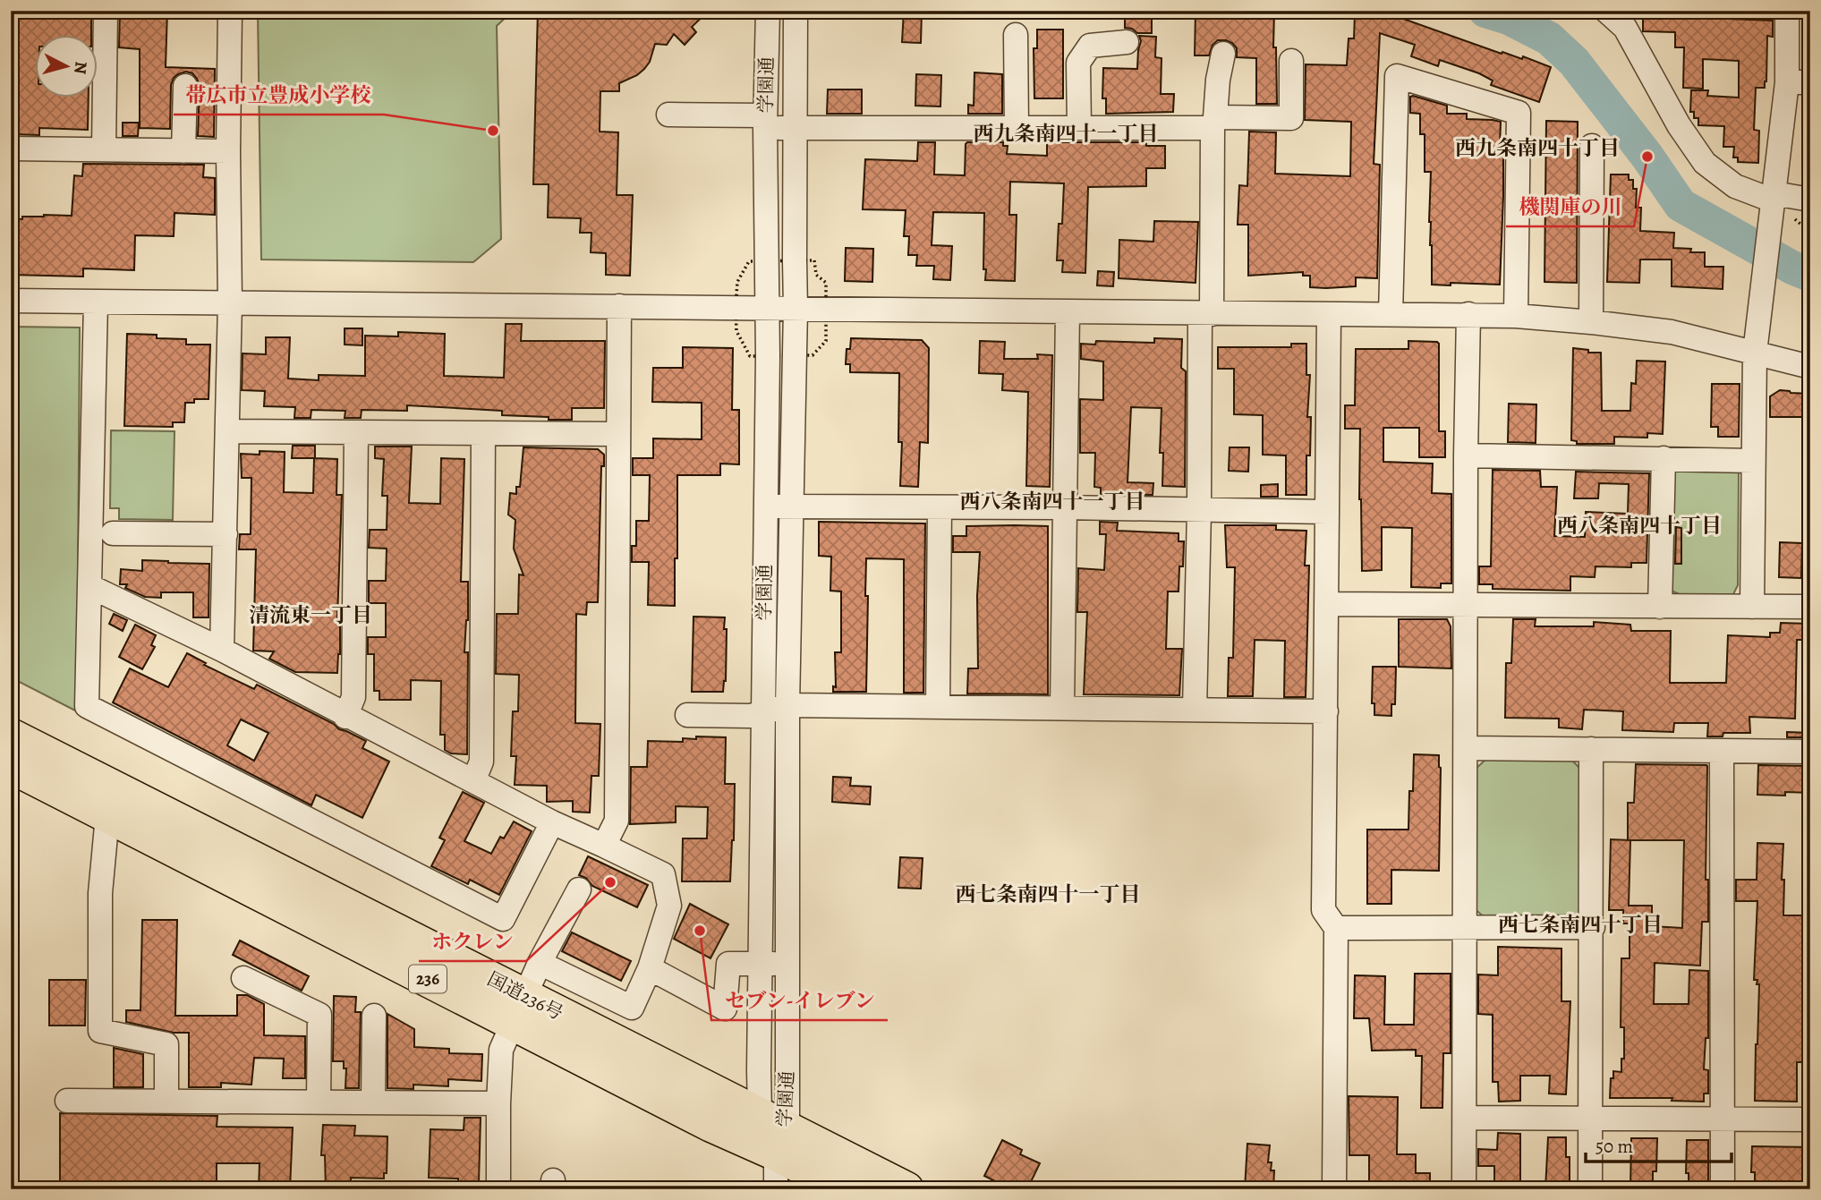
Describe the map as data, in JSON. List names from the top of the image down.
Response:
{
  "streets": {
    "highway": ["236", "国道236号"],
    "street": ["学園通"]
  },
  "crossings": [
    ["学園通", "国道236号"]
  ],
  "districts": [
    "西九条南四十一丁目",
    "西九条南四十丁目",
    "西八条南四十一丁目",
    "西八条南四十丁目",
    "清流東一丁目",
    "西七条南四十一丁目",
    "西七条南四十丁目"
  ],
  "places": [
    "帯広市立豊成小学校",
    "機関庫の川",
    "ホクレン",
    "セブン-イレブン"
  ],
  "scale_bar": "50 m",
  "north": "right"
}
